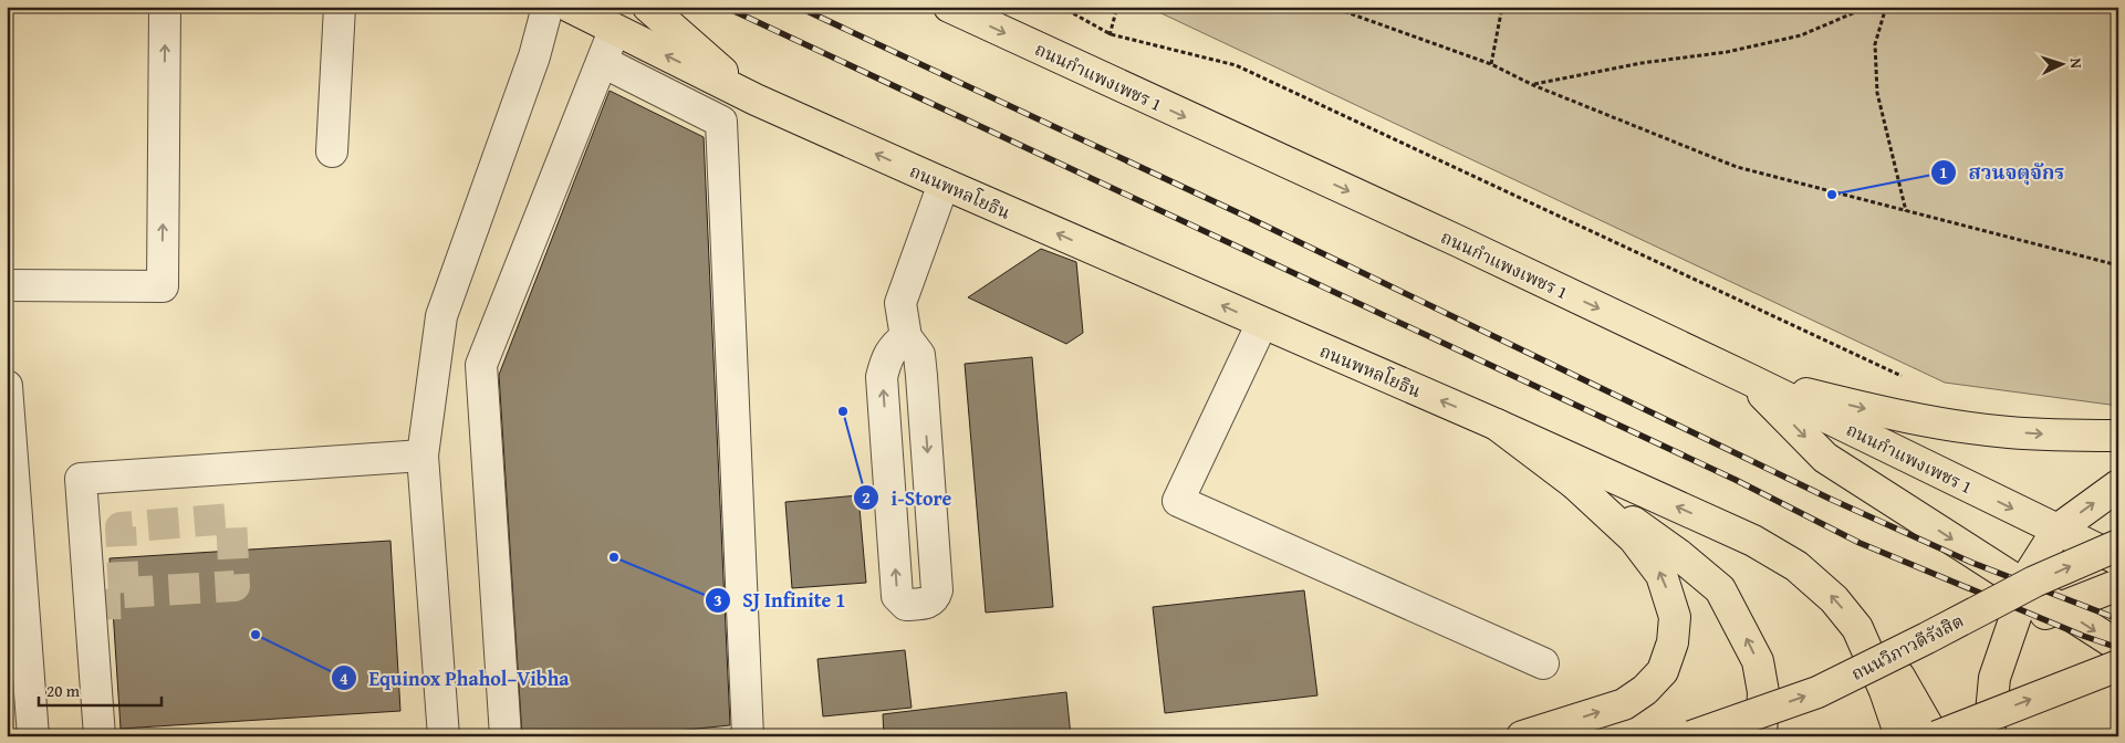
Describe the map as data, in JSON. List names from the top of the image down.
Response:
{
  "streets": {
    "main road": ["ถนนกำแพงเพชร 1", "ถนนพหลโยธิน", "ถนนวิภาวดีรังสิต"]
  },
  "places": [
    "สวนจตุจักร",
    "i-Store",
    "SJ Infinite 1",
    "Equinox Phahol–Vibha"
  ],
  "scale_bar": "20 m",
  "north": "right"
}
